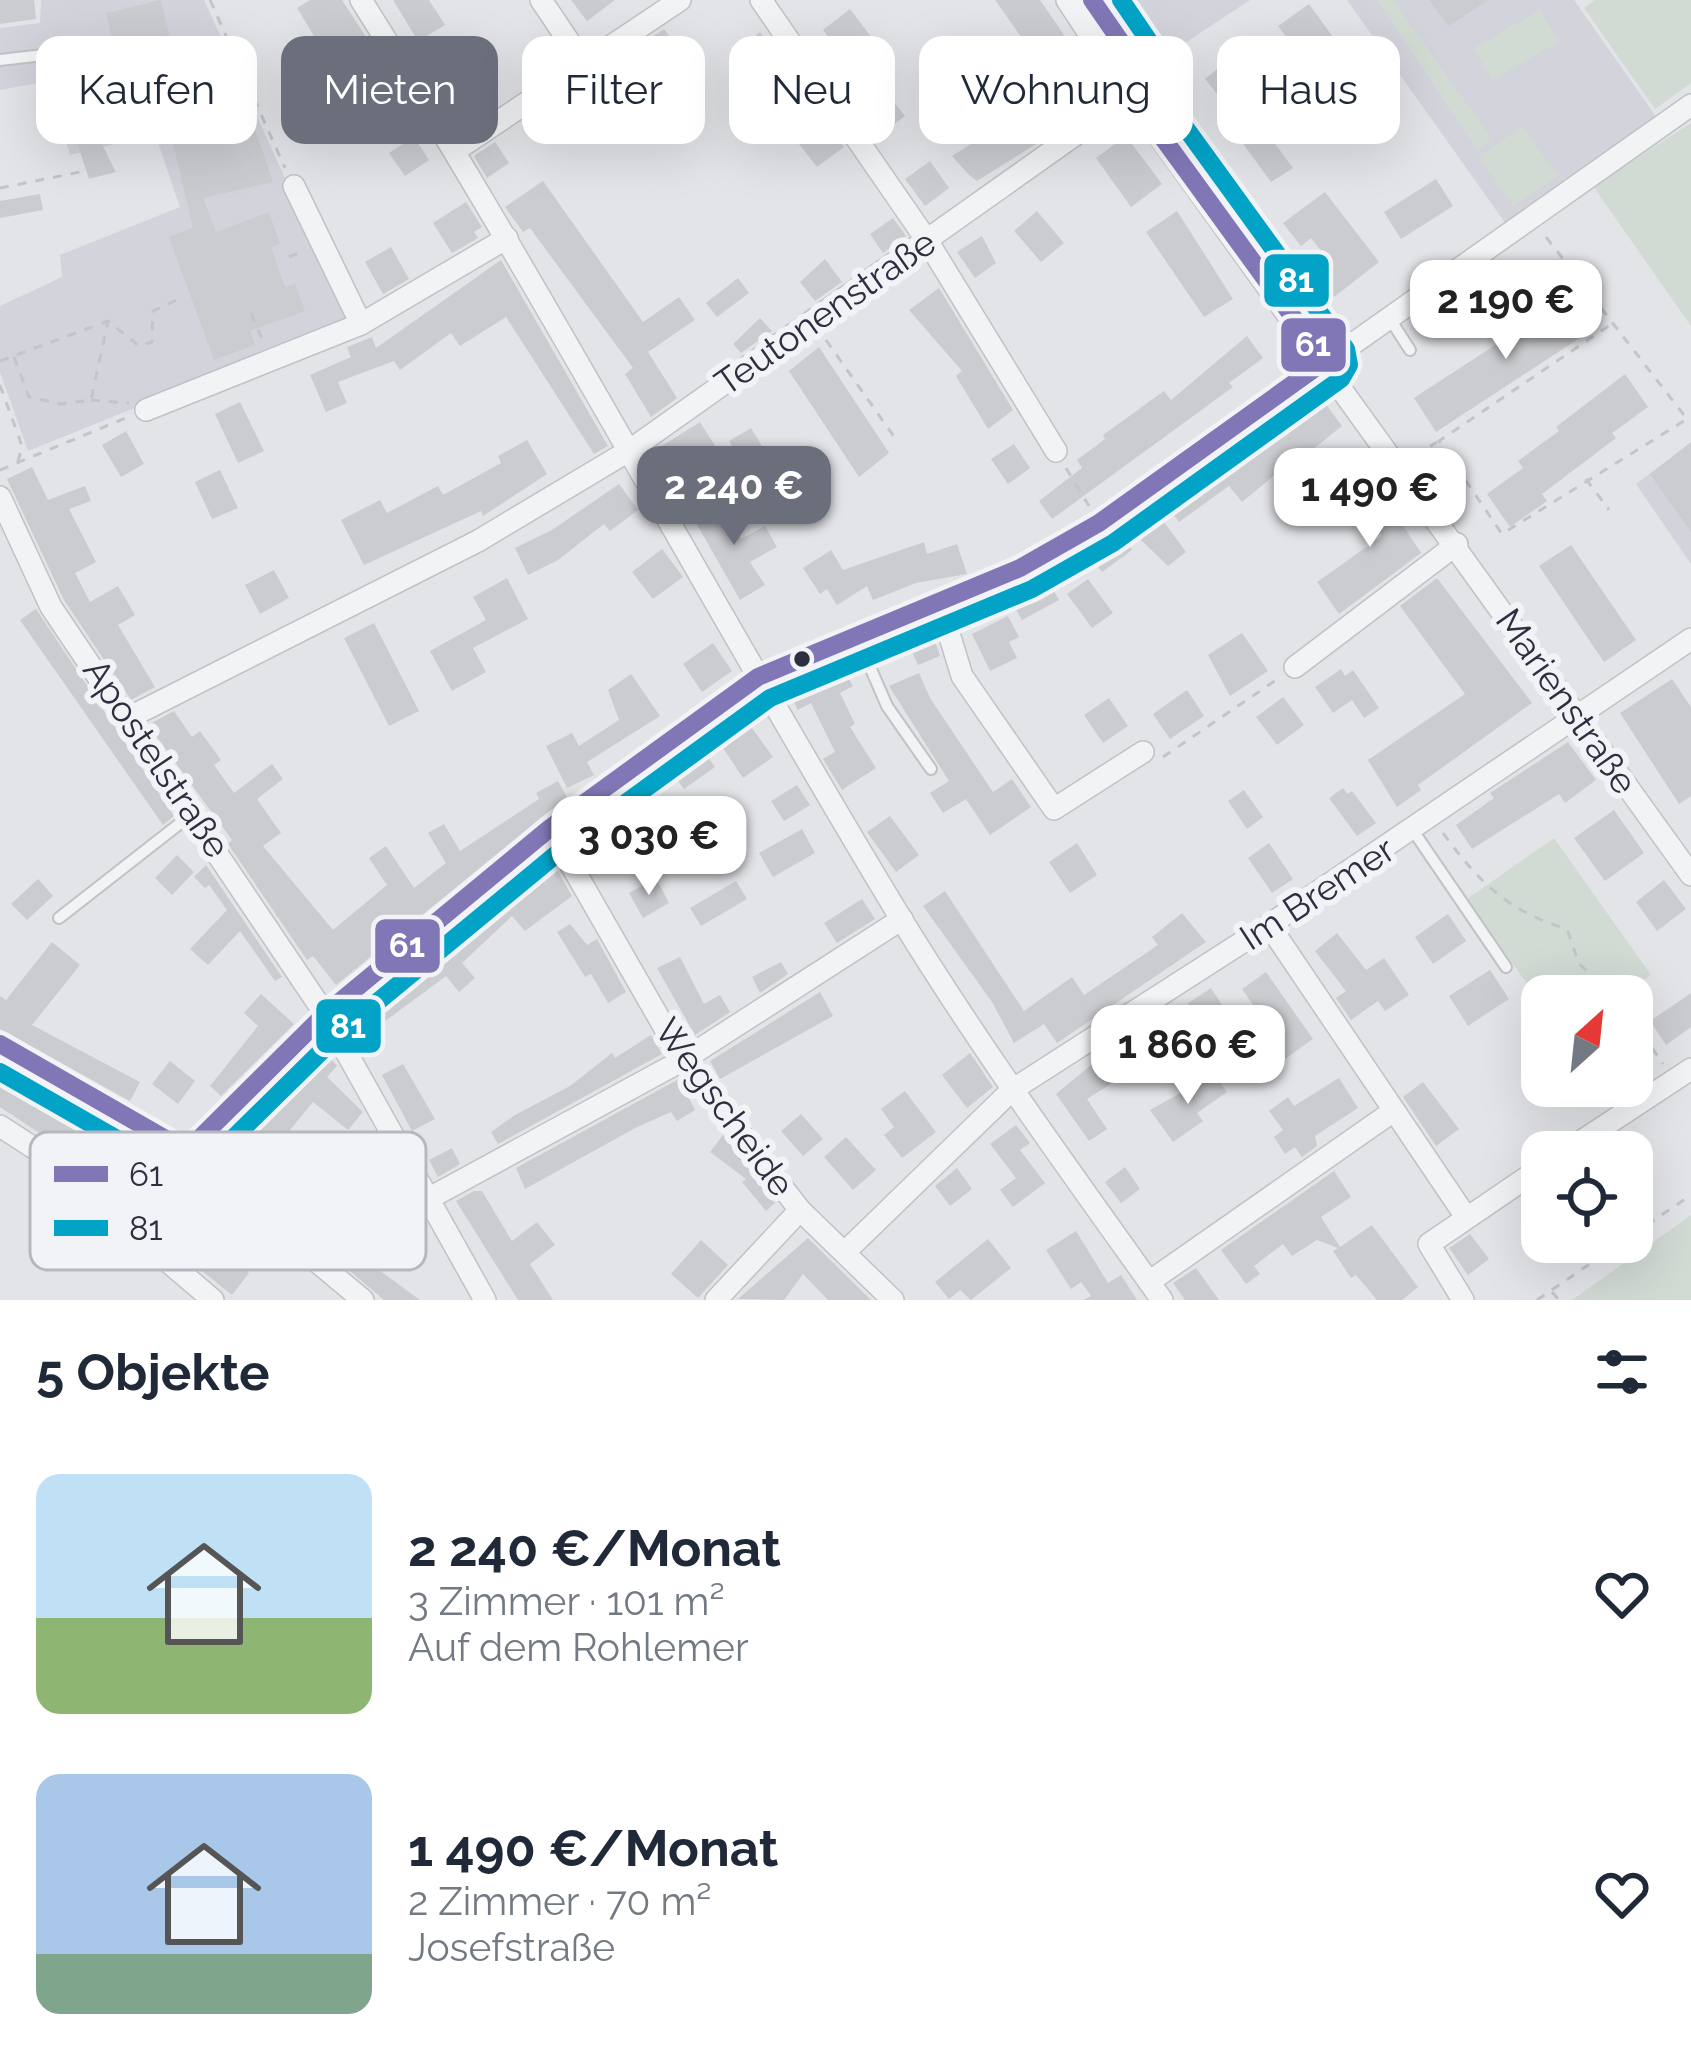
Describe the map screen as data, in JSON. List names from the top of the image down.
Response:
{
  "streets": {
    "street": [
      "Teutonenstraße",
      "Marienstraße",
      "Apostelstraße",
      "Im Bremer",
      "Wegscheide"
    ]
  },
  "crossings": [
    ["Teutonenstraße", "Apostelstraße"],
    ["Marienstraße", "Im Bremer"],
    ["Im Bremer", "Wegscheide"]
  ],
  "lines": ["transit line 61", "transit line 81"],
  "legend": ["61", "81"],
  "north": "top right",
  "page": {
    "chip": [
      "Kaufen",
      "Mieten",
      "Filter",
      "Neu",
      "Wohnung",
      "Haus"
    ],
    "price": [
      "2 190 €",
      "2 240 €",
      "1 490 €",
      "3 030 €",
      "1 860 €"
    ],
    "heading": "5 Objekte",
    "list": [
      {
        "name": "2 240 €/Monat",
        "note": "3 Zimmer · 101 m² · Auf dem Rohlemer"
      },
      {
        "name": "1 490 €/Monat",
        "note": "2 Zimmer · 70 m² · Josefstraße"
      }
    ]
  }
}
